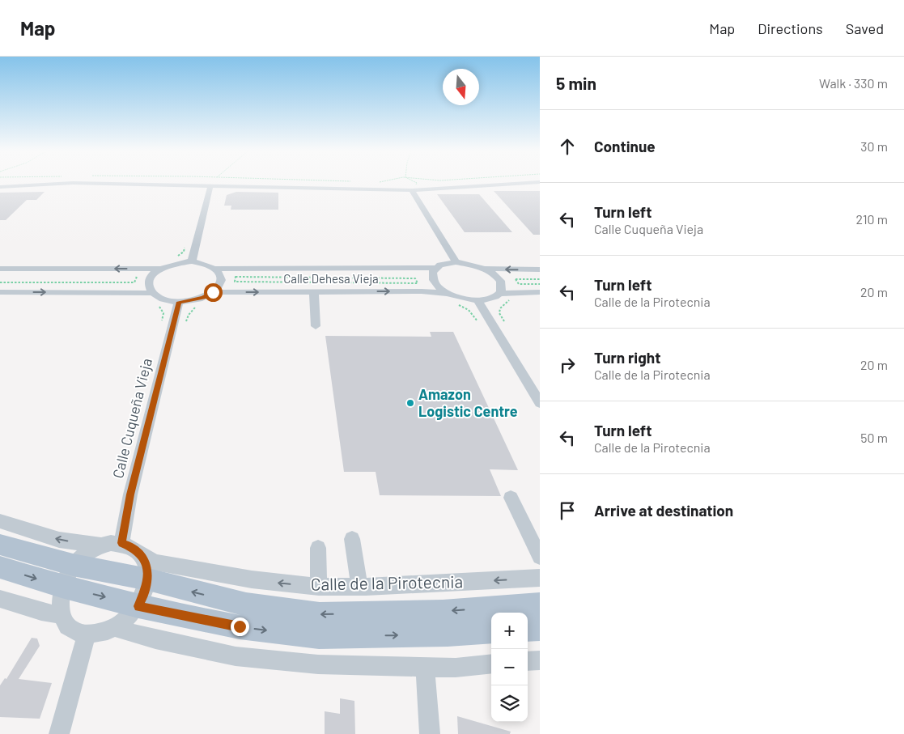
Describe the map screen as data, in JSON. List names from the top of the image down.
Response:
{
  "streets": {
    "main road": ["Calle de la Pirotecnia"],
    "street": ["Calle Dehesa Vieja", "Calle Cuqueña Vieja"]
  },
  "crossings": [
    ["Calle Cuqueña Vieja", "Calle de la Pirotecnia"]
  ],
  "places": ["Amazon Logistic Centre"],
  "north": "bottom",
  "page": {
    "header": "Map",
    "nav": ["Map", "Directions", "Saved"],
    "heading": ["5 min", "Walk · 330 m"],
    "list": [
      ["Continue", "30 m"],
      ["Turn left", "Calle Cuqueña Vieja", "210 m"],
      ["Turn left", "Calle de la Pirotecnia", "20 m"],
      ["Turn right", "Calle de la Pirotecnia", "20 m"],
      ["Turn left", "Calle de la Pirotecnia", "50 m"],
      "Arrive at destination"
    ],
    "map_buttons": ["+", "−"]
  }
}
